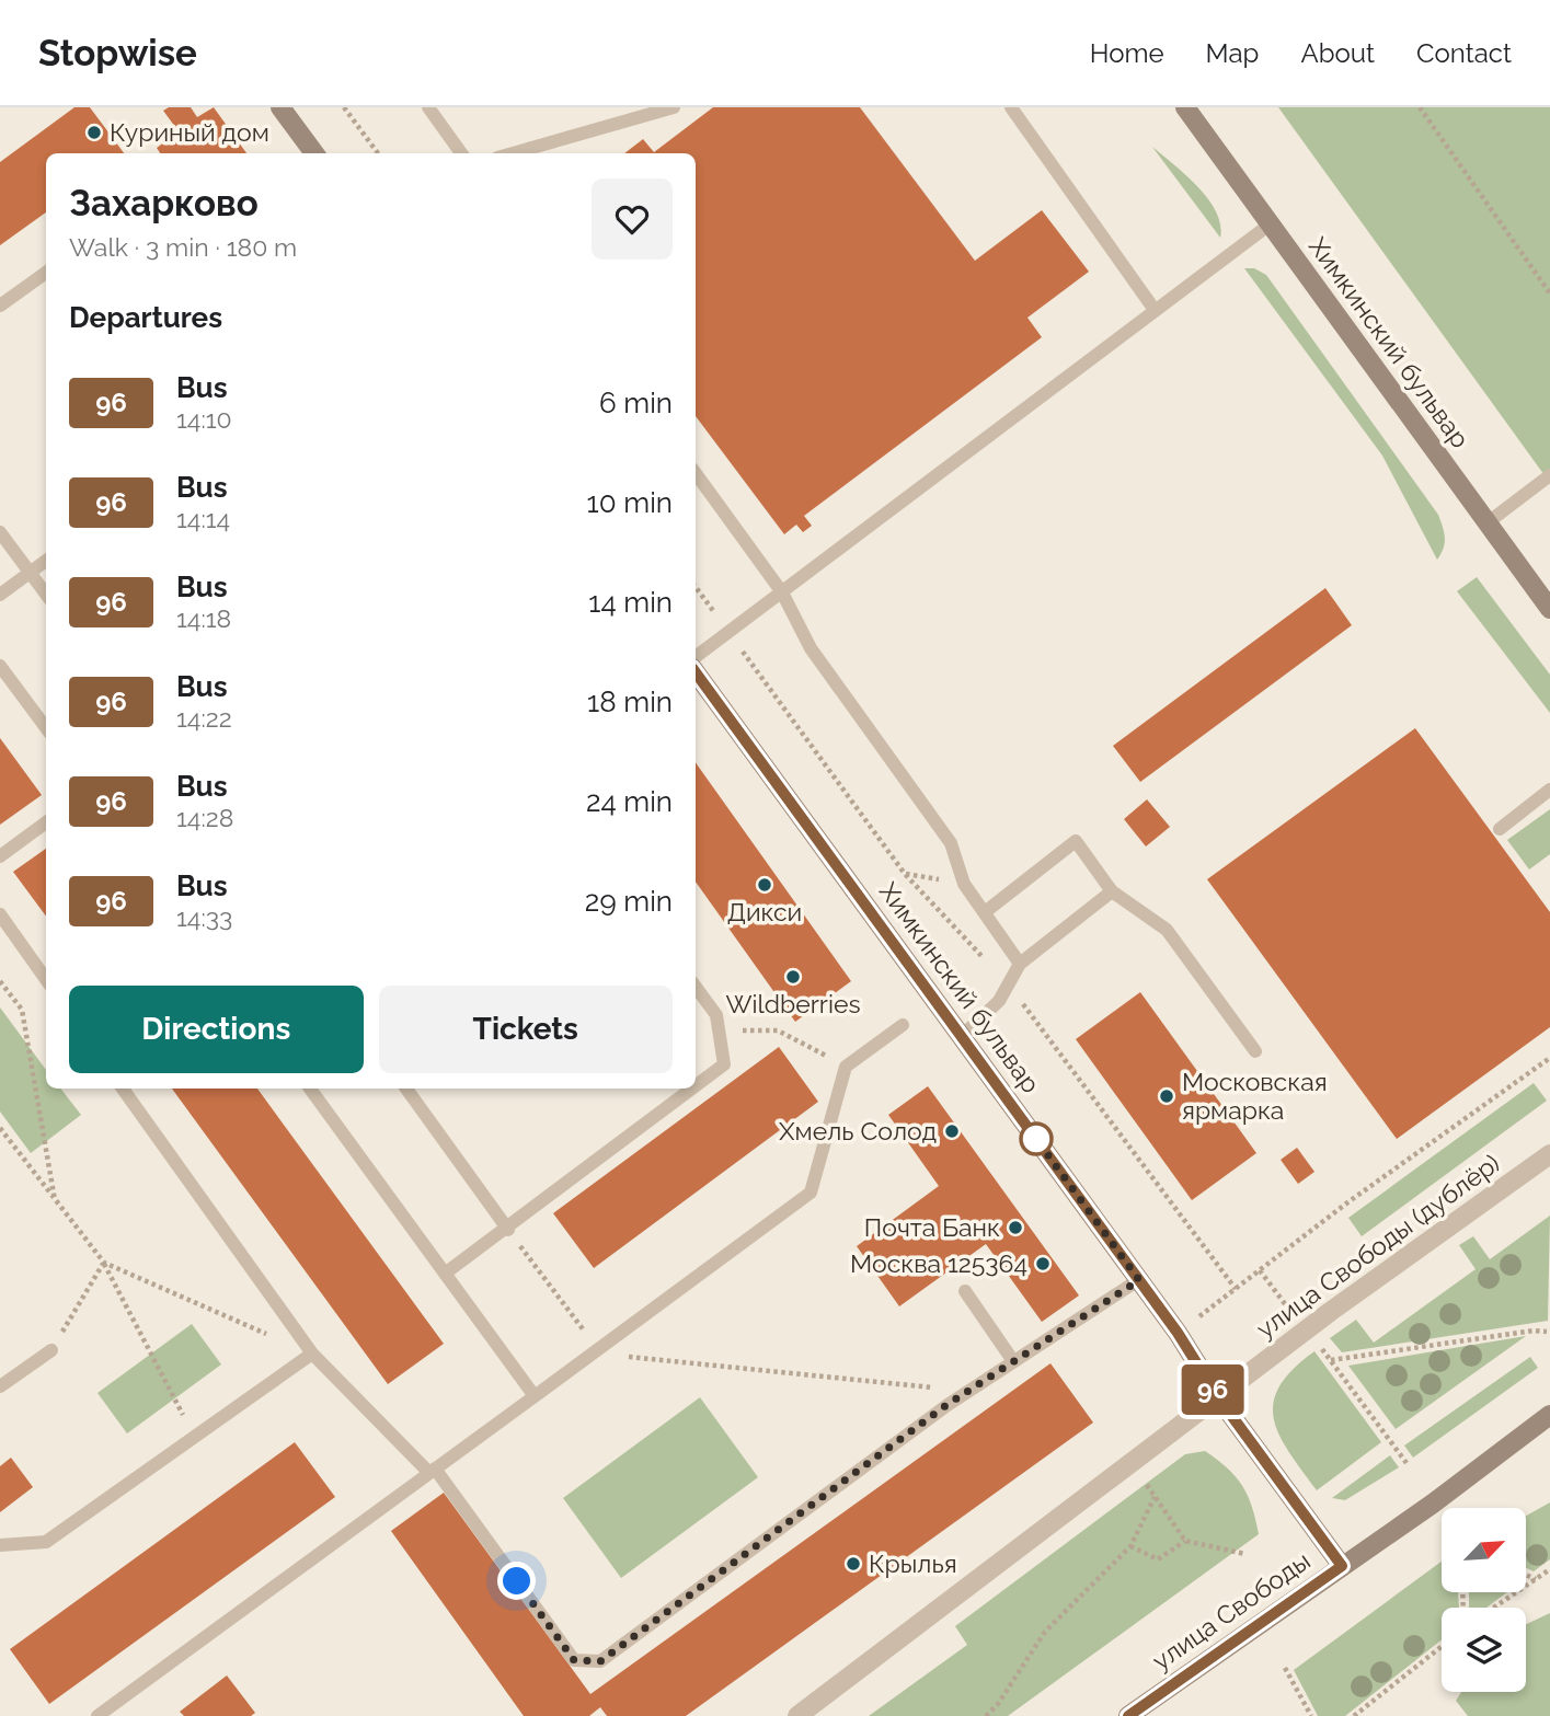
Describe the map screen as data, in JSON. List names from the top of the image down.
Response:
{
  "streets": {
    "main road": ["Химкинский бульвар", "улица Свободы"],
    "street": ["улица Свободы (дублёр)"]
  },
  "crossings": [
    ["Химкинский бульвар", "улица Свободы (дублёр)"],
    ["Химкинский бульвар", "улица Свободы"]
  ],
  "places": [
    "Куриный дом",
    "Дикси",
    "Wildberries",
    "Московская ярмарка",
    "Хмель Солод",
    "Почта Банк",
    "Москва 125364",
    "Крылья"
  ],
  "lines": ["bus line 96"],
  "north": "top right",
  "page": {
    "header": "Stopwise",
    "nav": [
      "Home",
      "Map",
      "About",
      "Contact"
    ],
    "on_map": "96",
    "heading": [
      ["Захарково", "Walk · 3 min · 180 m"],
      "Departures"
    ],
    "list": [
      {
        "mark": "96",
        "name": "Bus",
        "note": "14:10",
        "value": "6 min"
      },
      {
        "mark": "96",
        "name": "Bus",
        "note": "14:14",
        "value": "10 min"
      },
      {
        "mark": "96",
        "name": "Bus",
        "note": "14:18",
        "value": "14 min"
      },
      {
        "mark": "96",
        "name": "Bus",
        "note": "14:22",
        "value": "18 min"
      },
      {
        "mark": "96",
        "name": "Bus",
        "note": "14:28",
        "value": "24 min"
      },
      {
        "mark": "96",
        "name": "Bus",
        "note": "14:33",
        "value": "29 min"
      }
    ],
    "buttons": ["Directions", "Tickets"]
  }
}
